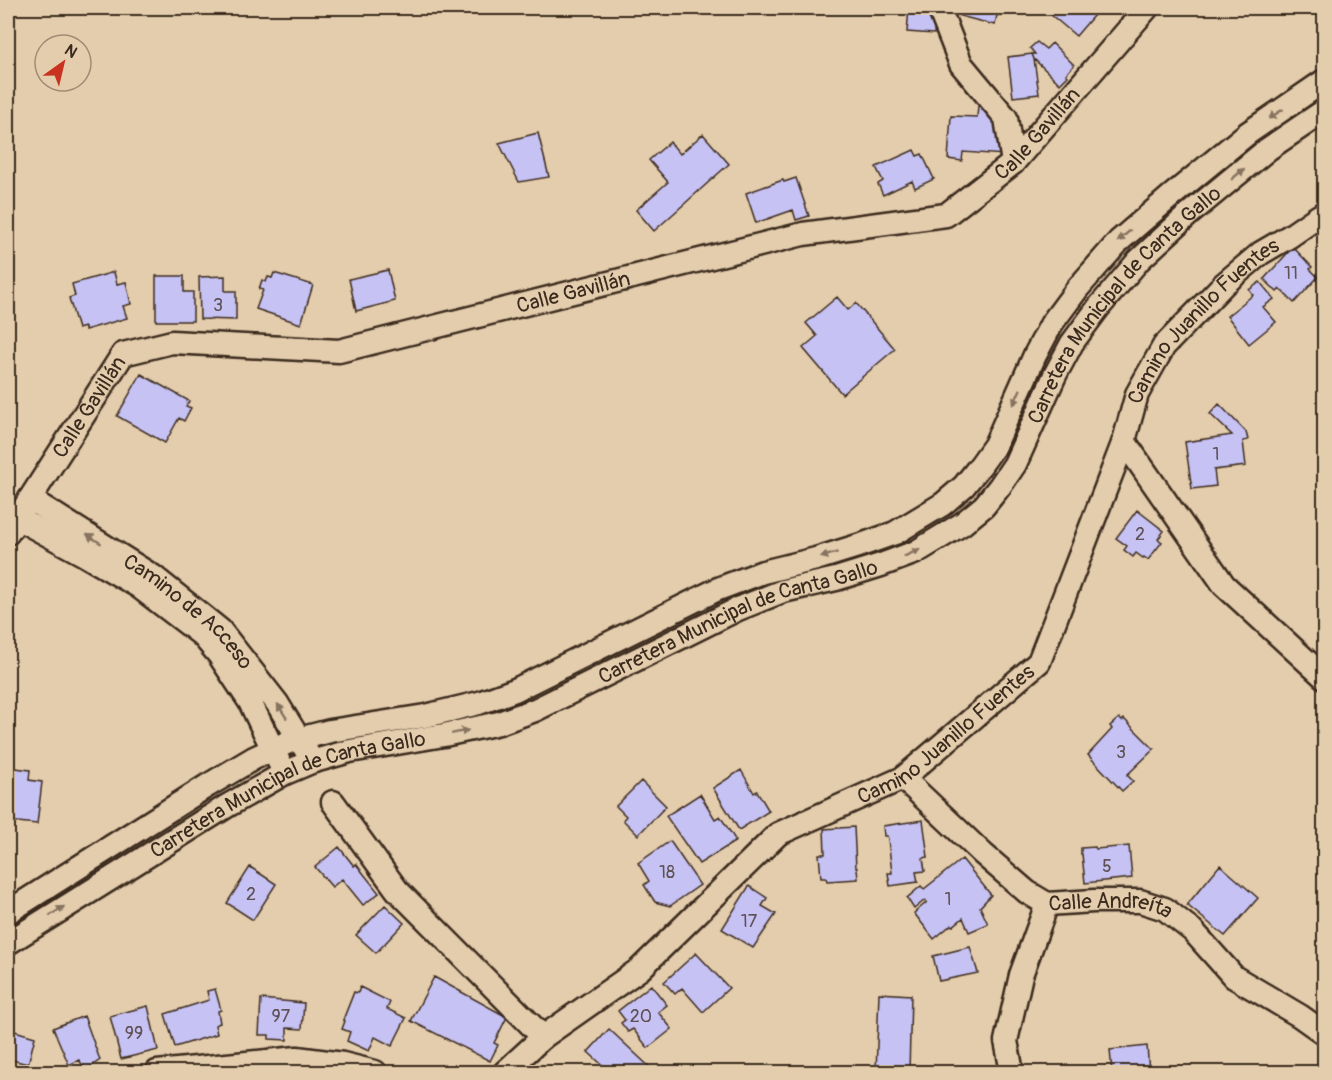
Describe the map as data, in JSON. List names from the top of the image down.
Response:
{
  "streets": {
    "street": [
      "Calle Gavillán",
      "Carretera Municipal de Canta Gallo",
      "Camino Juanillo Fuentes",
      "Camino de Acceso",
      "Calle Andreíta"
    ]
  },
  "crossings": [
    ["Calle Gavillán", "Camino de Acceso"],
    ["Carretera Municipal de Canta Gallo", "Camino de Acceso"],
    ["Camino Juanillo Fuentes", "Calle Andreíta"]
  ],
  "house_numbers": [
    "11",
    "3",
    "1",
    "2",
    "3",
    "5",
    "18",
    "2",
    "1",
    "17",
    "97",
    "20",
    "99"
  ],
  "north": "top right"
}
